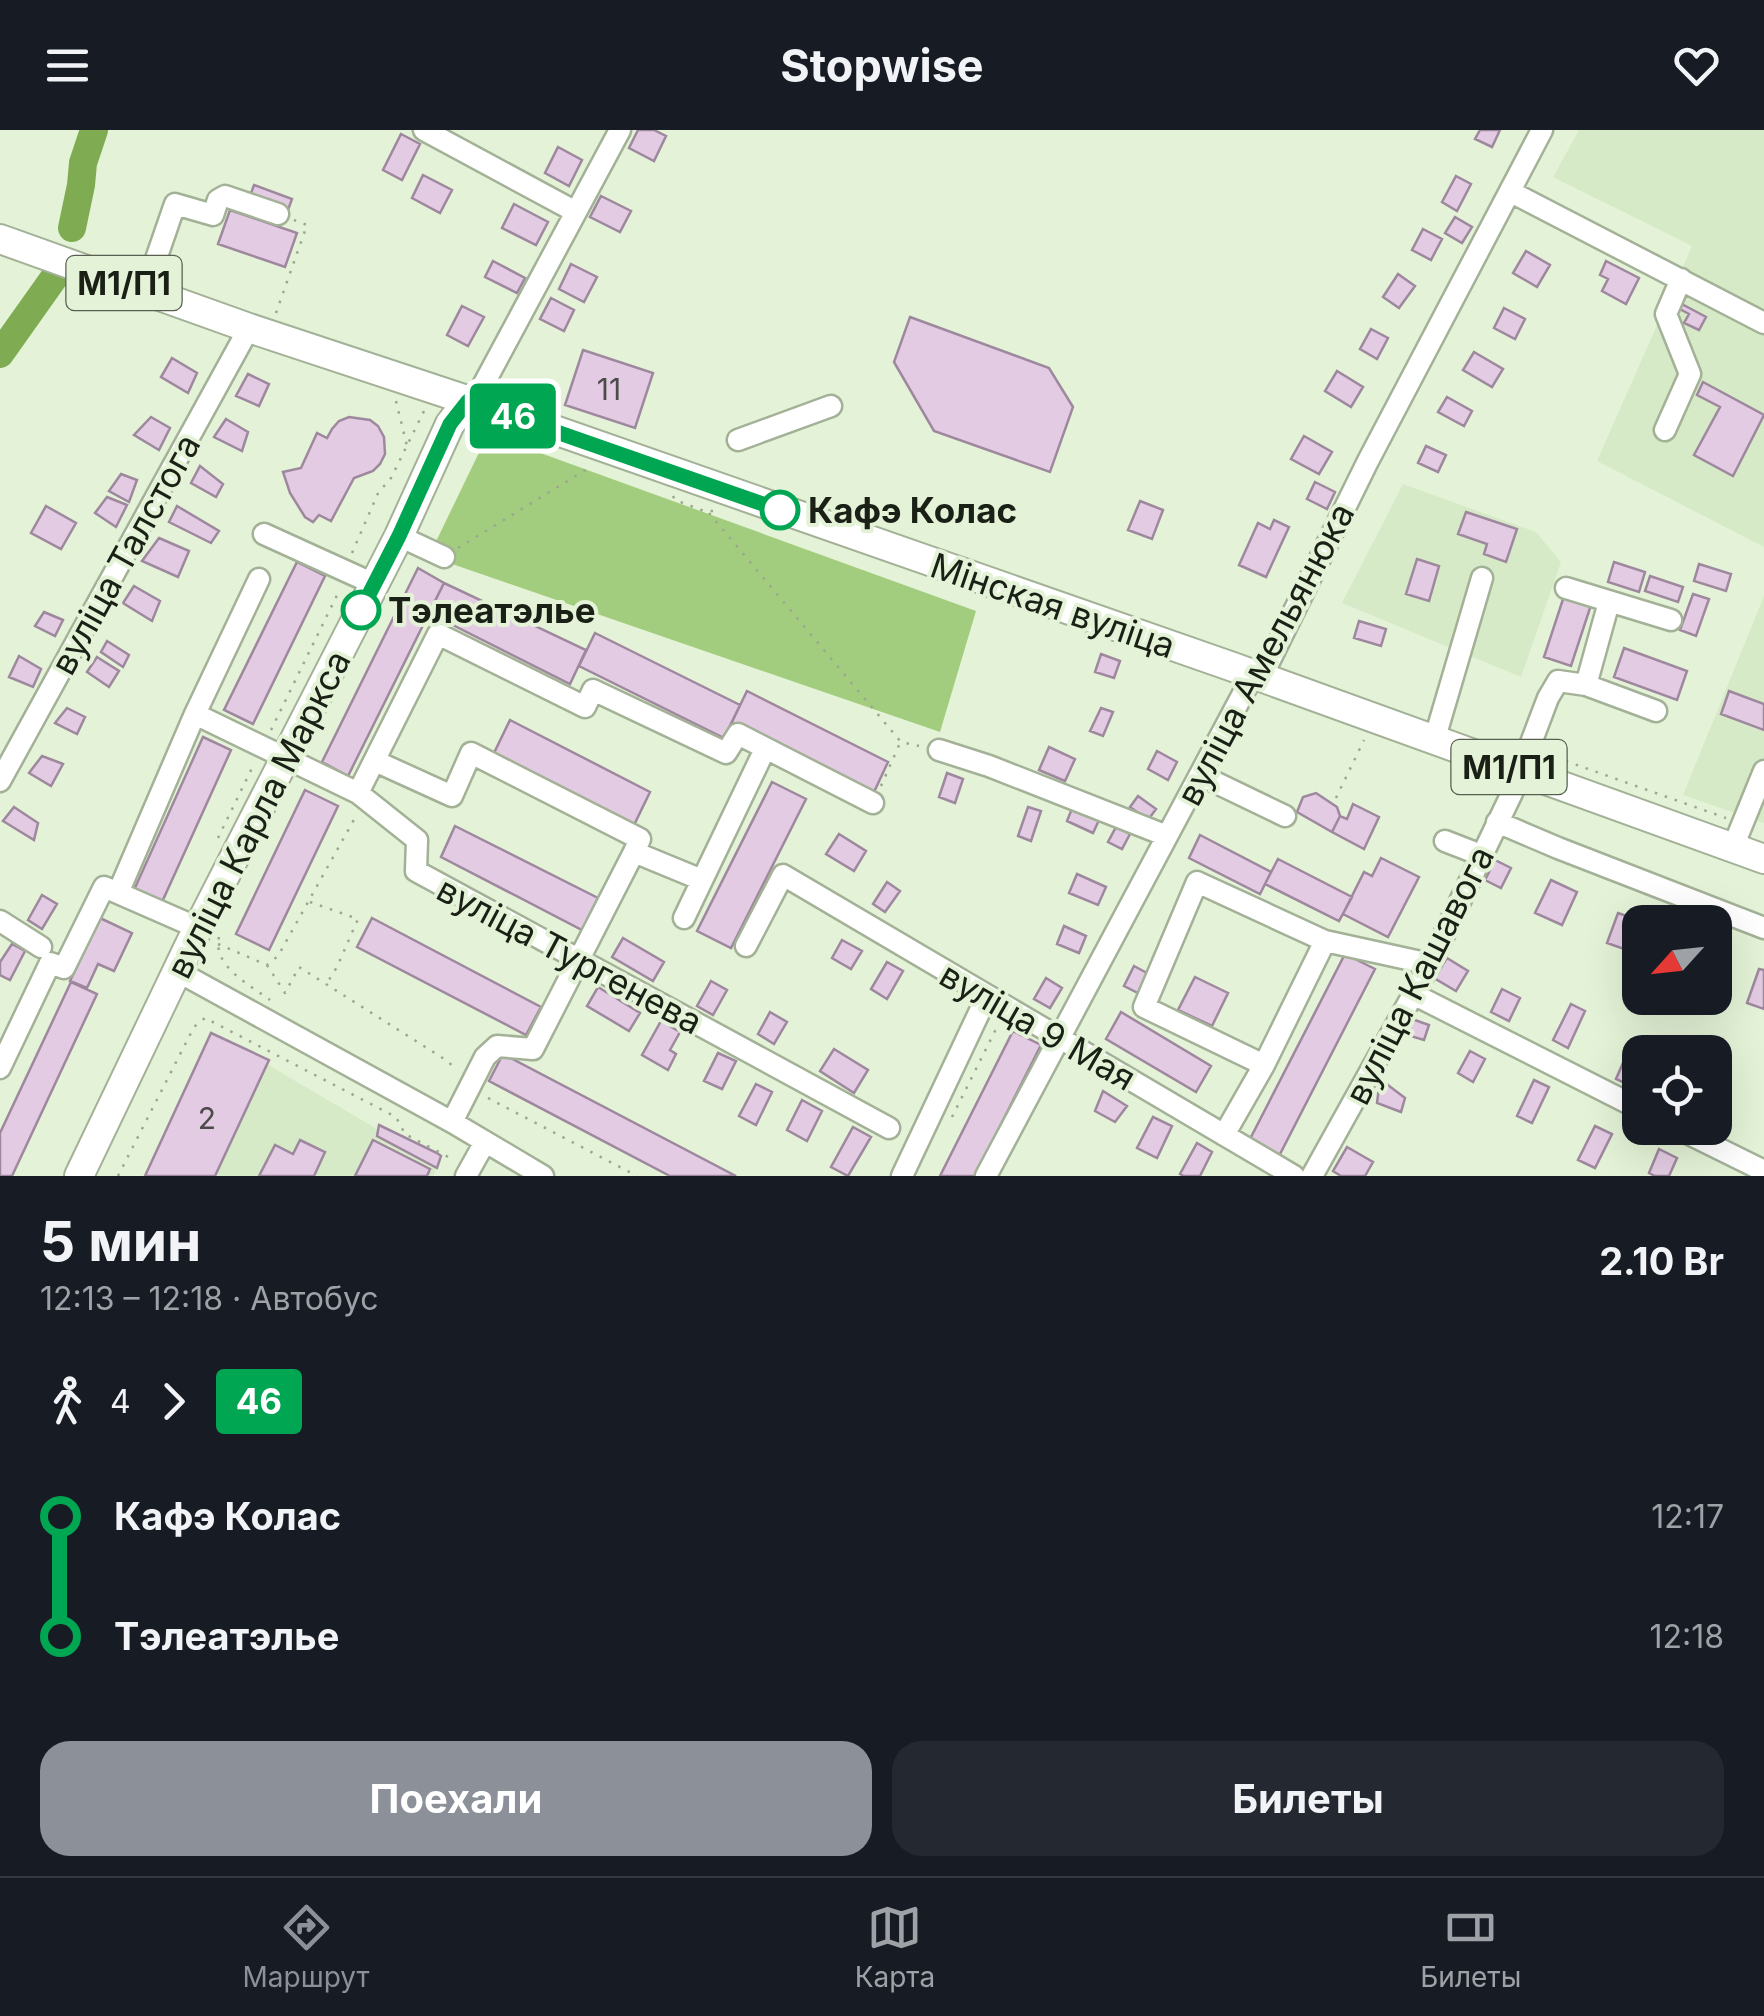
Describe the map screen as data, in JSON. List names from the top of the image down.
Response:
{
  "streets": {
    "main road": ["М1/П1", "Мінская вуліца", "вуліца Карла Маркса"],
    "street": [
      "вуліца Талстога",
      "вуліца Амельянюка",
      "вуліца Тургенева",
      "вуліца Кашавога",
      "вуліца 9 Мая"
    ]
  },
  "crossings": [
    ["вуліца Талстога", "Мінская вуліца"],
    ["Мінская вуліца", "вуліца Амельянюка"],
    ["Мінская вуліца", "вуліца Карла Маркса"],
    ["Мінская вуліца", "вуліца Кашавога"],
    ["вуліца Амельянюка", "вуліца 9 Мая"],
    ["вуліца Карла Маркса", "вуліца Тургенева"]
  ],
  "places": ["Кафэ Колас", "Тэлеатэлье"],
  "lines": ["bus line 46"],
  "house_numbers": ["11", "2"],
  "north": "bottom left",
  "page": {
    "header": "Stopwise",
    "on_map": "46",
    "heading": ["5 мин", "12:13 – 12:18 · Автобус", "2.10 Br"],
    "legs": ["4", "46"],
    "list": [
      {
        "name": "Кафэ Колас",
        "value": "12:17"
      },
      {
        "name": "Тэлеатэлье",
        "value": "12:18"
      }
    ],
    "buttons": ["Поехали", "Билеты"],
    "tabs": ["Маршрут", "Карта", "Билеты"]
  }
}
